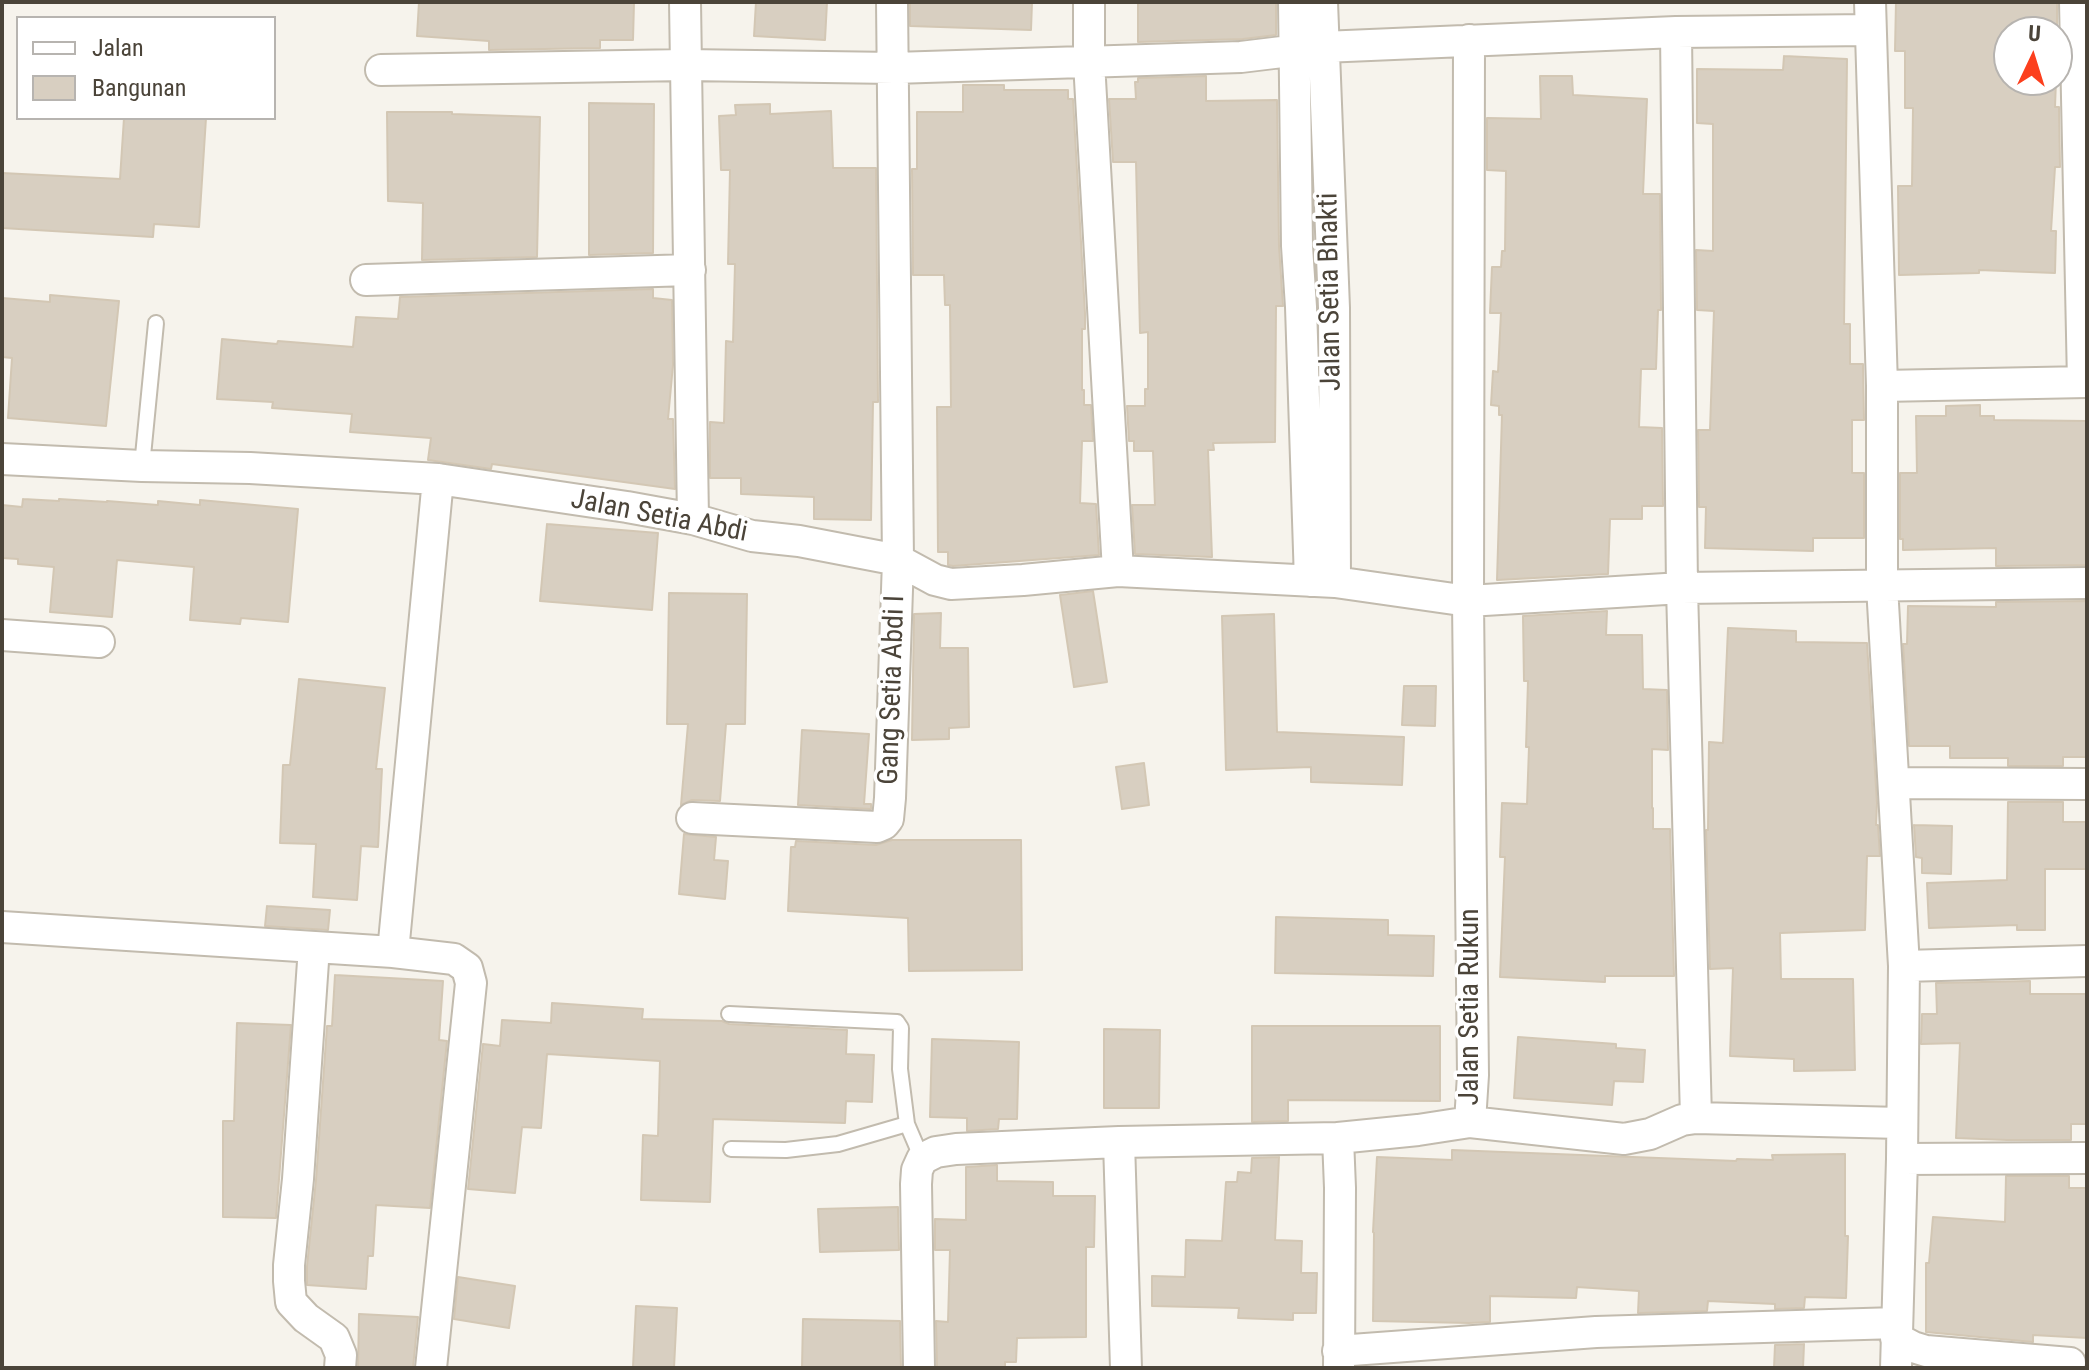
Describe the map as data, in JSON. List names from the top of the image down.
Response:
{
  "streets": {
    "street": [
      "Jalan Setia Bhakti",
      "Jalan Setia Abdi",
      "Gang Setia Abdi I",
      "Jalan Setia Rukun"
    ]
  },
  "crossings": [
    ["Jalan Setia Bhakti", "Jalan Setia Abdi"],
    ["Jalan Setia Abdi", "Gang Setia Abdi I"],
    ["Jalan Setia Abdi", "Jalan Setia Rukun"]
  ],
  "legend": ["Jalan", "Bangunan"],
  "north": "top"
}
